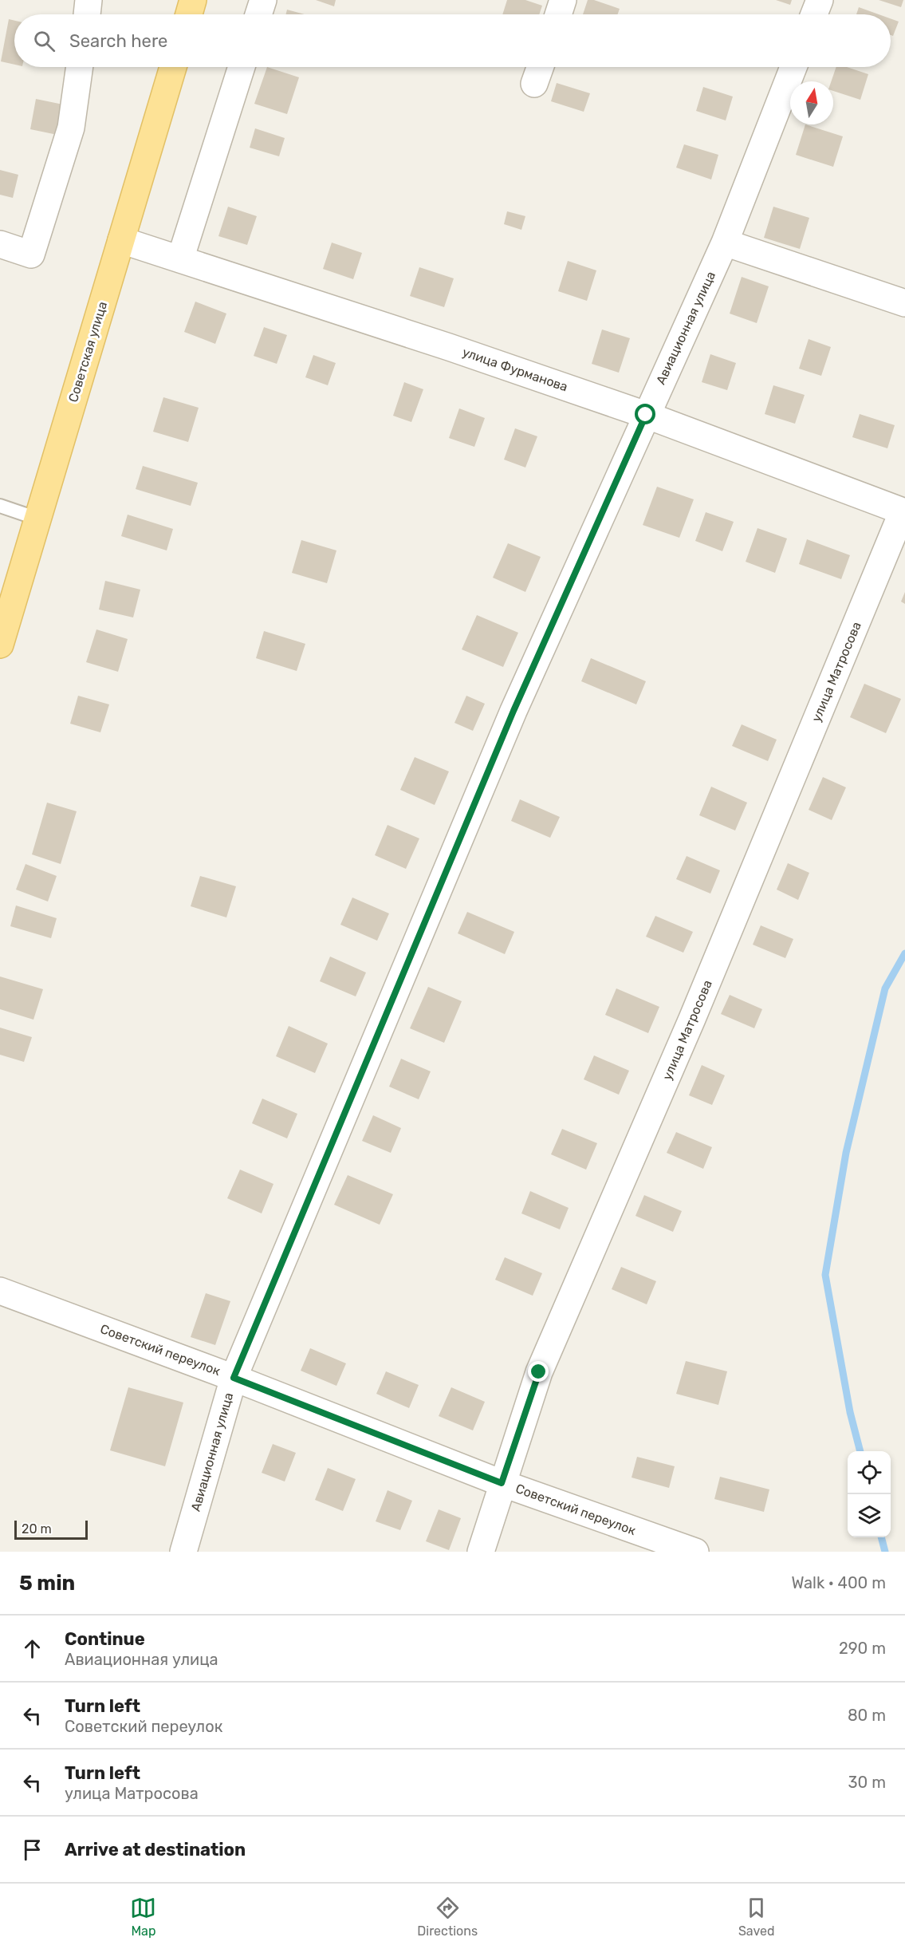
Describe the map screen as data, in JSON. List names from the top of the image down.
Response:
{
  "streets": {
    "main road": ["Советская улица"],
    "street": [
      "Авиационная улица",
      "улица Фурманова",
      "улица Матросова",
      "Советский переулок"
    ]
  },
  "crossings": [
    ["Авиационная улица", "улица Фурманова"],
    ["Авиационная улица", "Советский переулок"],
    ["Советская улица", "улица Фурманова"],
    ["улица Фурманова", "улица Матросова"],
    ["улица Матросова", "Советский переулок"]
  ],
  "scale_bar": "20 m",
  "north": "top",
  "page": {
    "search": "Search here",
    "scale": "20 m",
    "heading": ["5 min", "Walk · 400 m"],
    "list": [
      ["Continue", "Авиационная улица", "290 m"],
      ["Turn left", "Советский переулок", "80 m"],
      ["Turn left", "улица Матросова", "30 m"],
      "Arrive at destination"
    ],
    "nav": ["Map", "Directions", "Saved"]
  }
}
